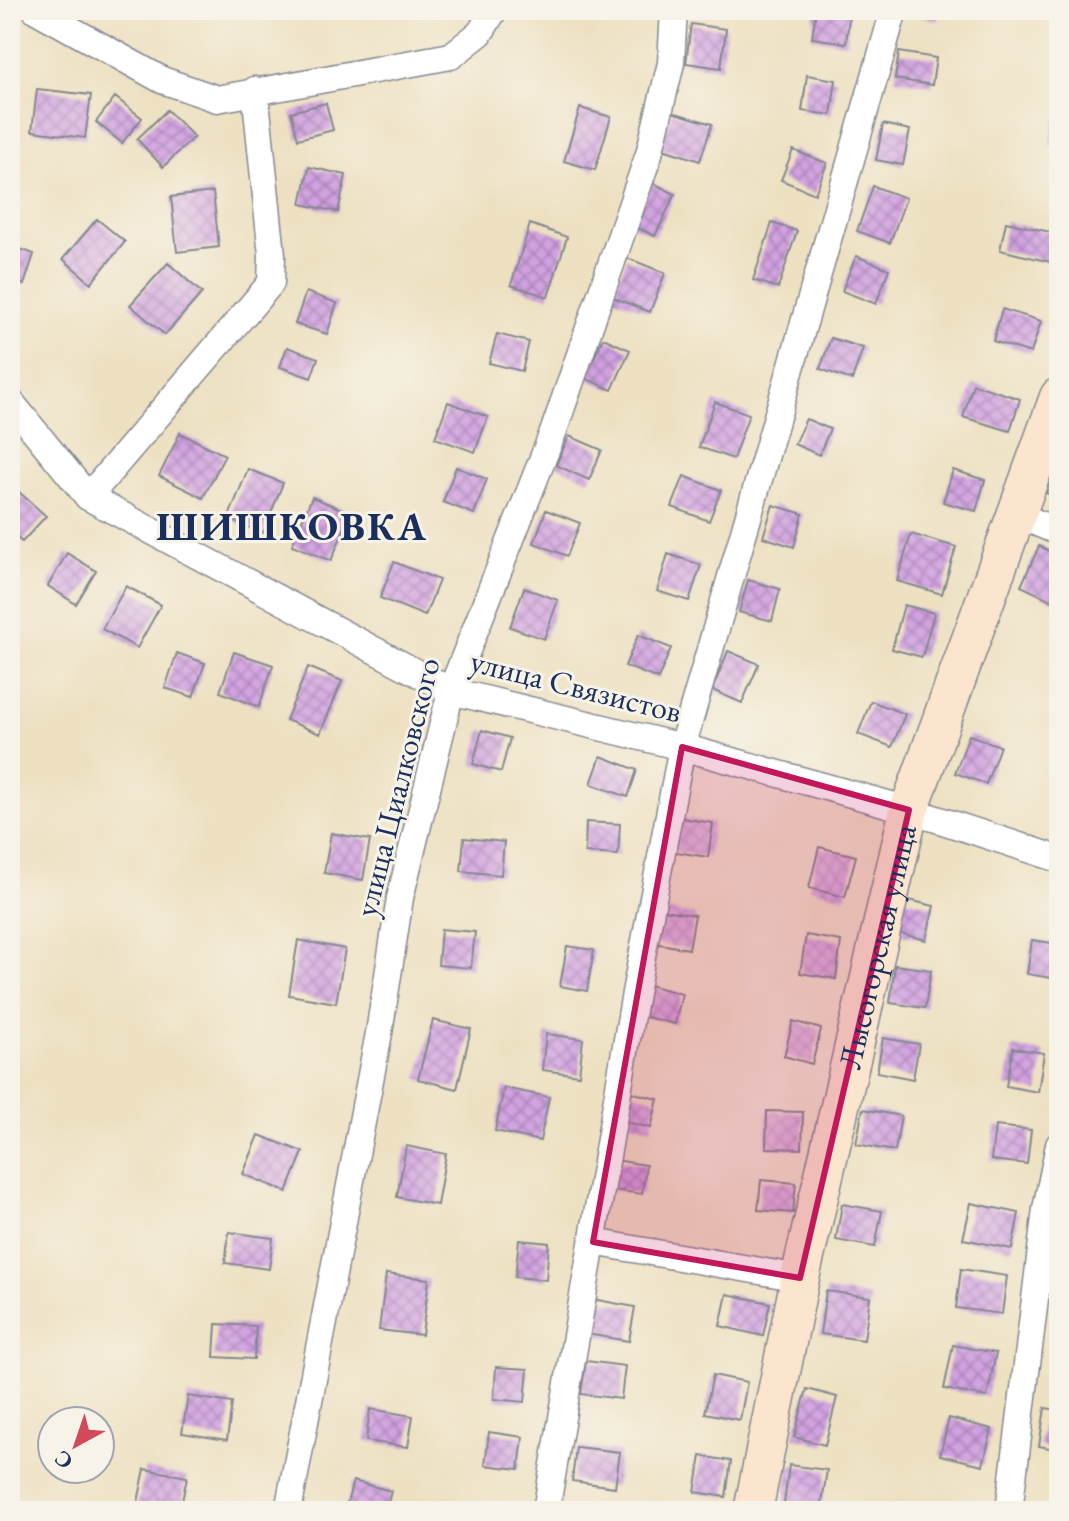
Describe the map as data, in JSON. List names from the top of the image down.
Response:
{
  "streets": {
    "street": ["улица Связистов", "улица Циалковского", "Лысогорская улица"]
  },
  "crossings": [
    ["улица Связистов", "улица Циалковского"],
    ["улица Связистов", "Лысогорская улица"]
  ],
  "districts": ["ШИШКОВКА"],
  "north": "bottom left"
}
